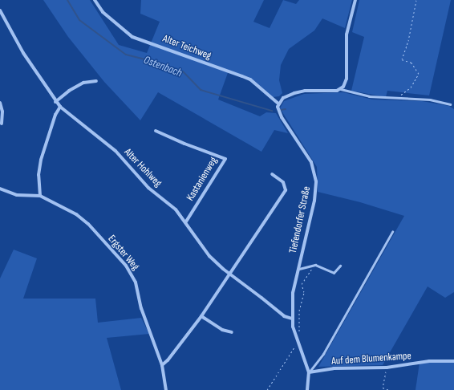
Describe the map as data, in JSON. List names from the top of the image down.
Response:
{
  "streets": {
    "street": [
      "Alter Teichweg",
      "Alter Hohlweg",
      "Kastanienweg",
      "Tiefendorfer Straße",
      "Ergster Weg",
      "Auf dem Blumenkampe"
    ]
  },
  "crossings": [
    ["Alter Teichweg", "Tiefendorfer Straße"],
    ["Alter Hohlweg", "Kastanienweg"],
    ["Alter Hohlweg", "Tiefendorfer Straße"],
    ["Tiefendorfer Straße", "Auf dem Blumenkampe"]
  ],
  "water": ["Ostenbach"]
}
